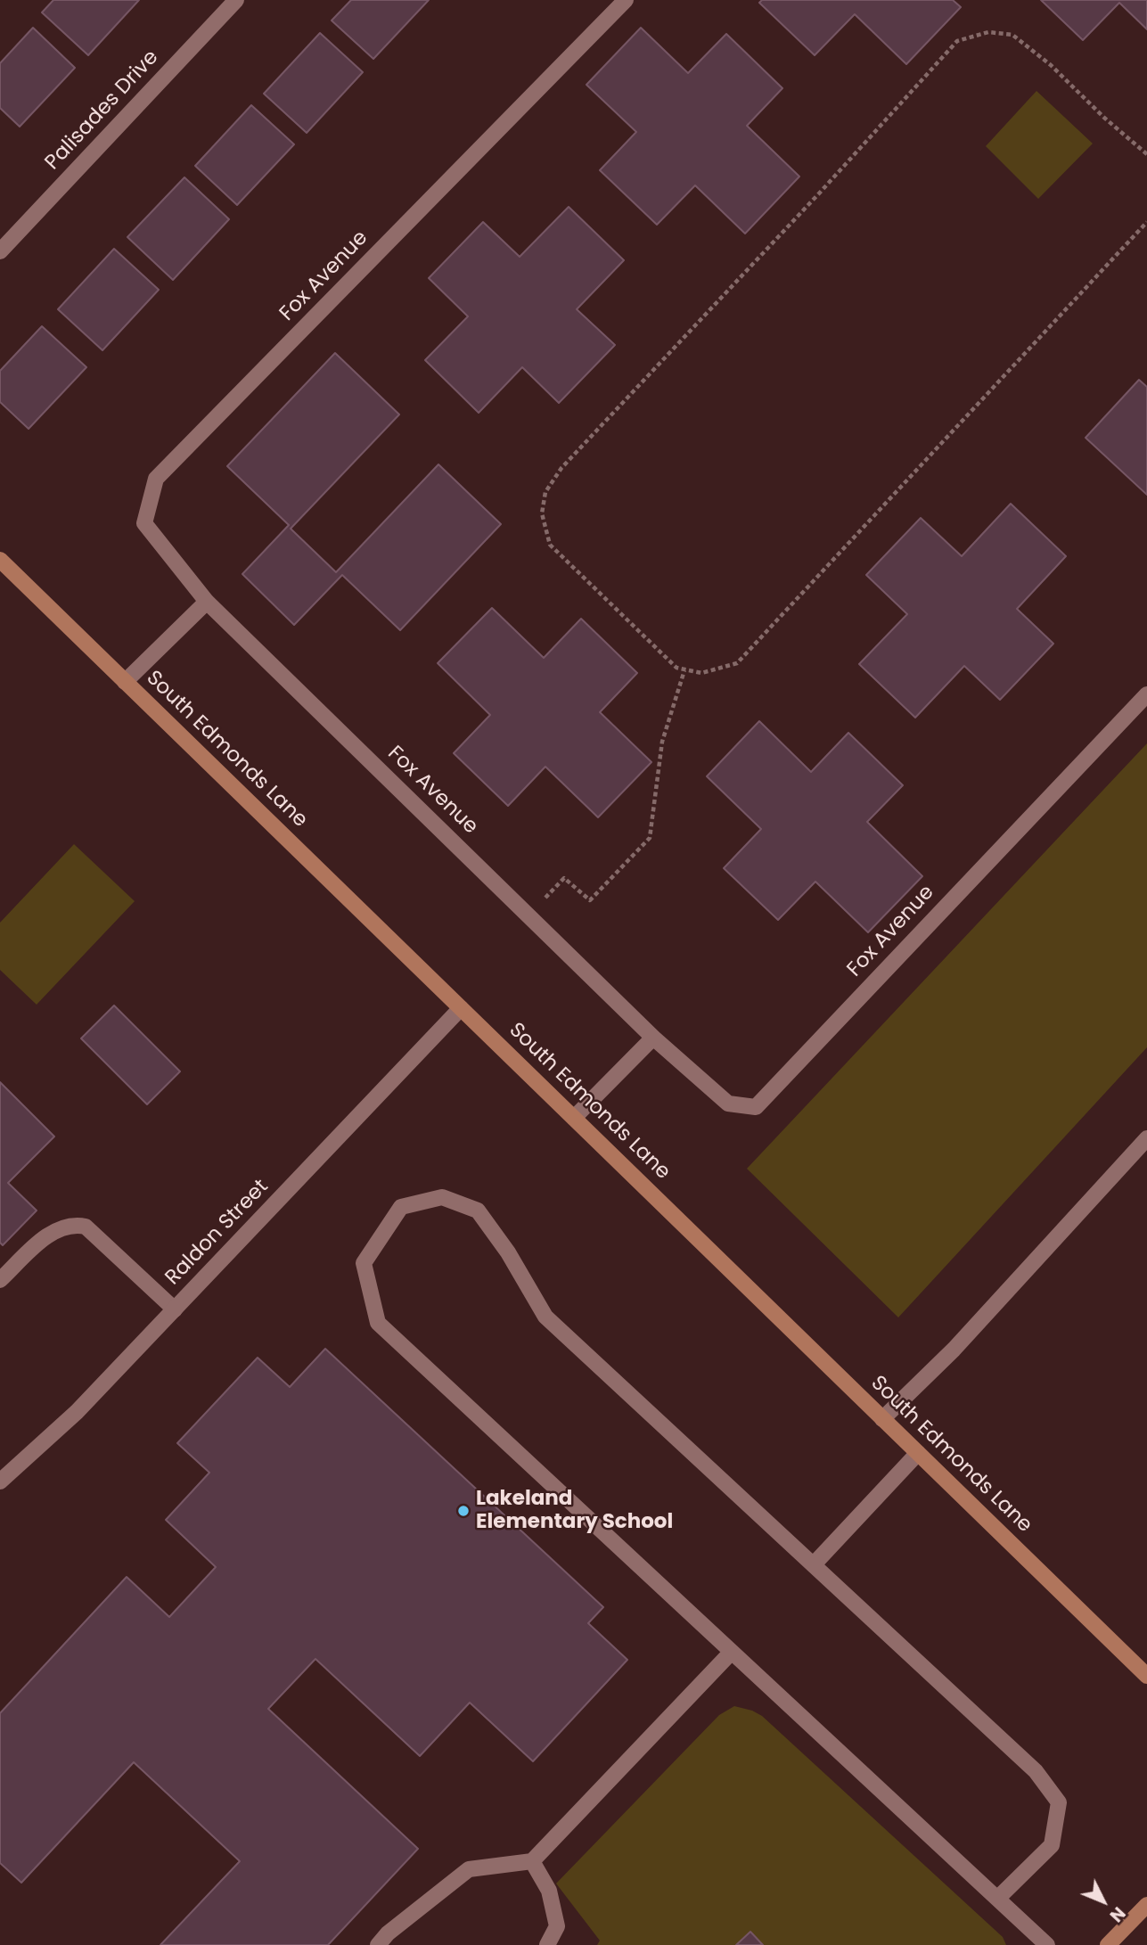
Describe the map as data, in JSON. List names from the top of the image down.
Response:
{
  "streets": {
    "street": [
      "Palisades Drive",
      "Fox Avenue",
      "South Edmonds Lane",
      "Raldon Street"
    ]
  },
  "crossings": [
    ["South Edmonds Lane", "Raldon Street"]
  ],
  "places": ["Lakeland Elementary School"],
  "north": "bottom right"
}
